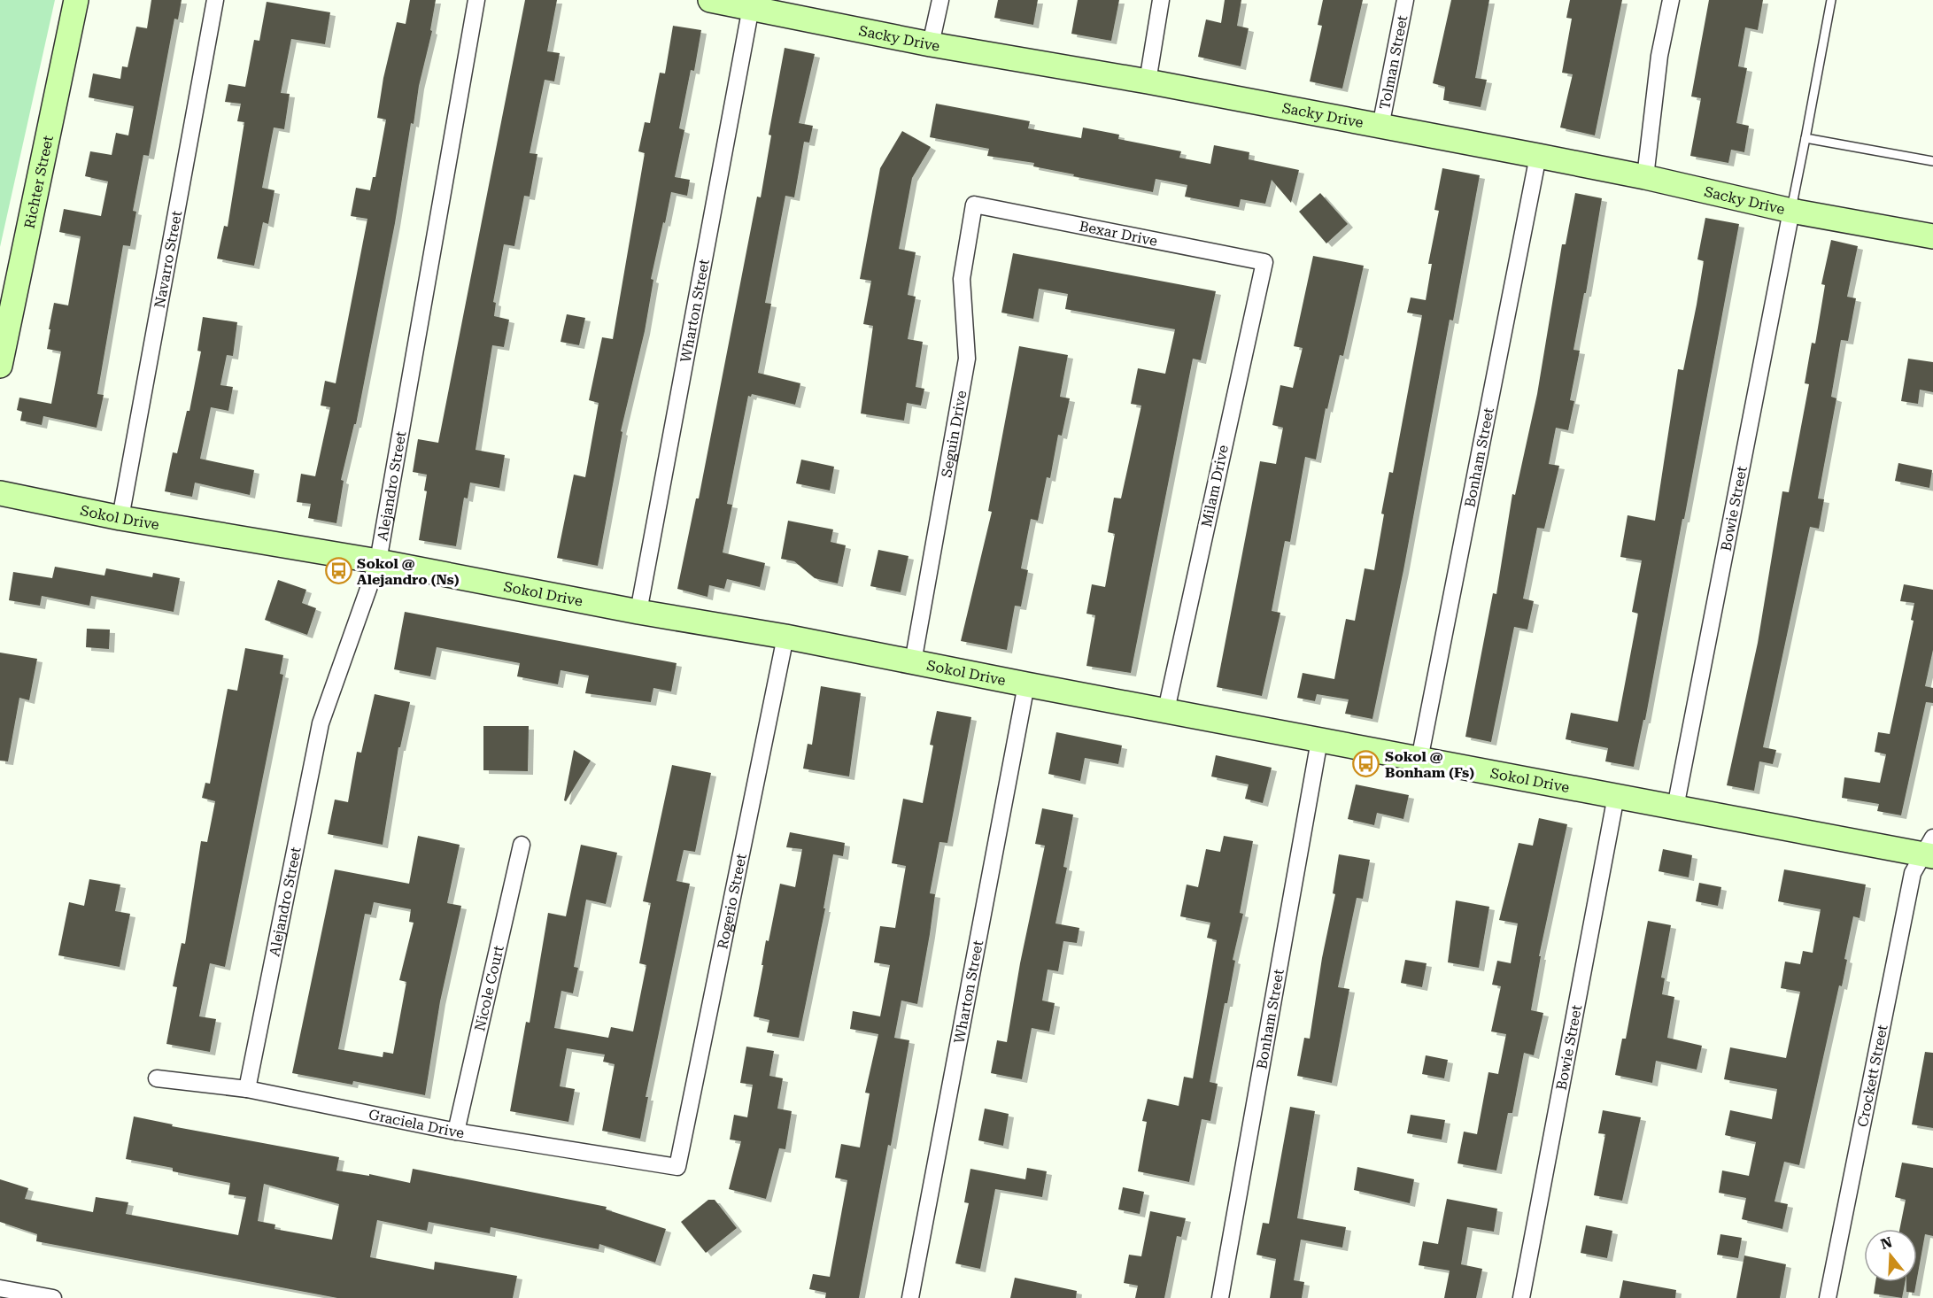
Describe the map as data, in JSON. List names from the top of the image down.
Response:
{
  "streets": {
    "street": [
      "Sacky Drive",
      "Tolman Street",
      "Richter Street",
      "Bexar Drive",
      "Navarro Street",
      "Wharton Street",
      "Seguin Drive",
      "Bonham Street",
      "Alejandro Street",
      "Milam Drive",
      "Bowie Street",
      "Sokol Drive",
      "Rogerio Street",
      "Nicole Court",
      "Crockett Street",
      "Graciela Drive"
    ]
  },
  "crossings": [
    ["Sacky Drive", "Tolman Street"],
    ["Sacky Drive", "Wharton Street"],
    ["Sacky Drive", "Bonham Street"],
    ["Sacky Drive", "Bowie Street"],
    ["Bexar Drive", "Seguin Drive"],
    ["Bexar Drive", "Milam Drive"],
    ["Navarro Street", "Sokol Drive"],
    ["Wharton Street", "Sokol Drive"],
    ["Seguin Drive", "Sokol Drive"],
    ["Bonham Street", "Sokol Drive"],
    ["Alejandro Street", "Sokol Drive"],
    ["Alejandro Street", "Graciela Drive"],
    ["Milam Drive", "Sokol Drive"],
    ["Bowie Street", "Sokol Drive"],
    ["Sokol Drive", "Rogerio Street"],
    ["Sokol Drive", "Crockett Street"],
    ["Rogerio Street", "Graciela Drive"],
    ["Nicole Court", "Graciela Drive"]
  ],
  "places": {
    "bus stop": ["Sokol @ Alejandro (Ns)", "Sokol @ Bonham (Fs)"]
  },
  "north": "top"
}
